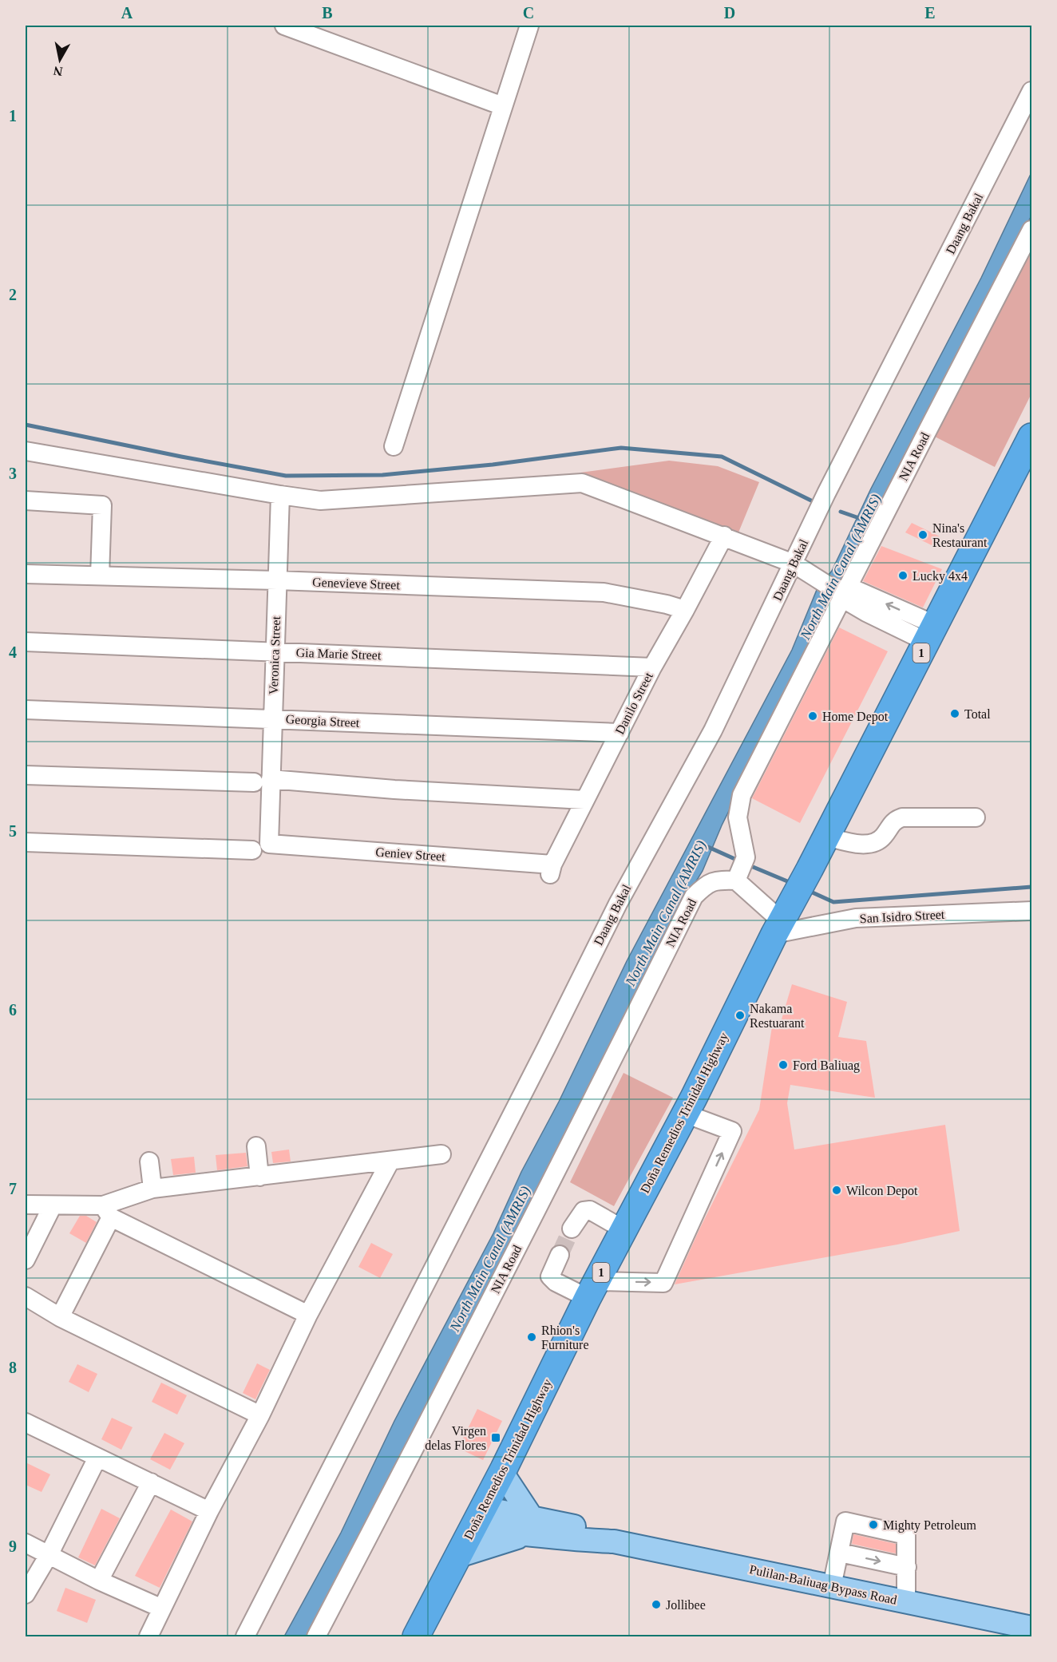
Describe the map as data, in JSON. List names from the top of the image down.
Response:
{
  "streets": {
    "highway": ["1", "Doña Remedios Trinidad Highway"],
    "main road": ["Pulilan-Baliuag Bypass Road"],
    "street": [
      "Daang Bakal",
      "NIA Road",
      "Genevieve Street",
      "Gia Marie Street",
      "Veronica Street",
      "Danilo Street",
      "Georgia Street",
      "Geniev Street",
      "San Isidro Street"
    ]
  },
  "crossings": [
    ["Genevieve Street", "Veronica Street"],
    ["Genevieve Street", "Danilo Street"],
    ["Gia Marie Street", "Veronica Street"],
    ["Gia Marie Street", "Danilo Street"],
    ["Veronica Street", "Georgia Street"],
    ["Veronica Street", "Geniev Street"],
    ["Danilo Street", "Georgia Street"],
    ["Danilo Street", "Geniev Street"],
    ["San Isidro Street", "Doña Remedios Trinidad Highway"],
    ["Doña Remedios Trinidad Highway", "Pulilan-Baliuag Bypass Road"]
  ],
  "water": ["North Main Canal (AMRIS)"],
  "places": {
    "other": [
      "Nina's Restaurant",
      "Lucky 4x4",
      "Total",
      "Home Depot",
      "Nakama Restuarant",
      "Ford Baliuag",
      "Wilcon Depot",
      "Rhion's Furniture",
      "Mighty Petroleum",
      "Jollibee"
    ],
    "transit": ["Virgen delas Flores"]
  },
  "north": "bottom",
  "grid": {
    "columns": [
      "A",
      "B",
      "C",
      "D",
      "E"
    ],
    "rows": [
      "1",
      "2",
      "3",
      "4",
      "5",
      "6",
      "7",
      "8",
      "9"
    ]
  }
}
